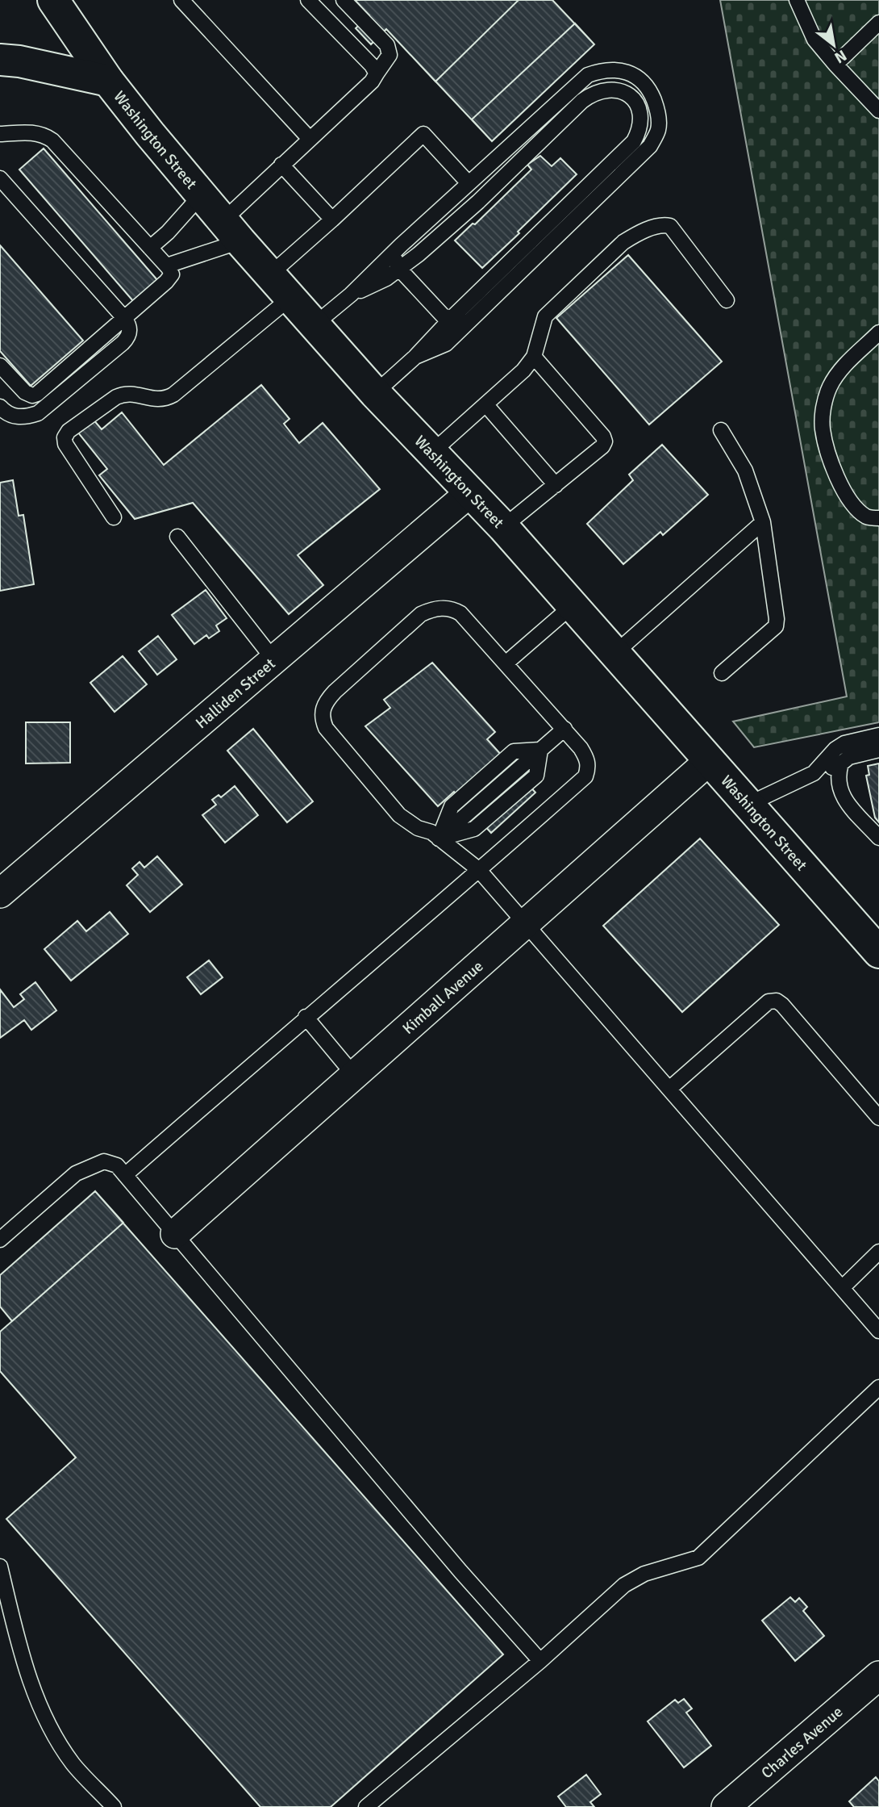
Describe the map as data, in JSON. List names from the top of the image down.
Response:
{
  "streets": {
    "main road": ["Washington Street"],
    "street": ["Halliden Street", "Kimball Avenue", "Charles Avenue"]
  },
  "crossings": [
    ["Washington Street", "Halliden Street"],
    ["Washington Street", "Kimball Avenue"]
  ],
  "north": "bottom right"
}
